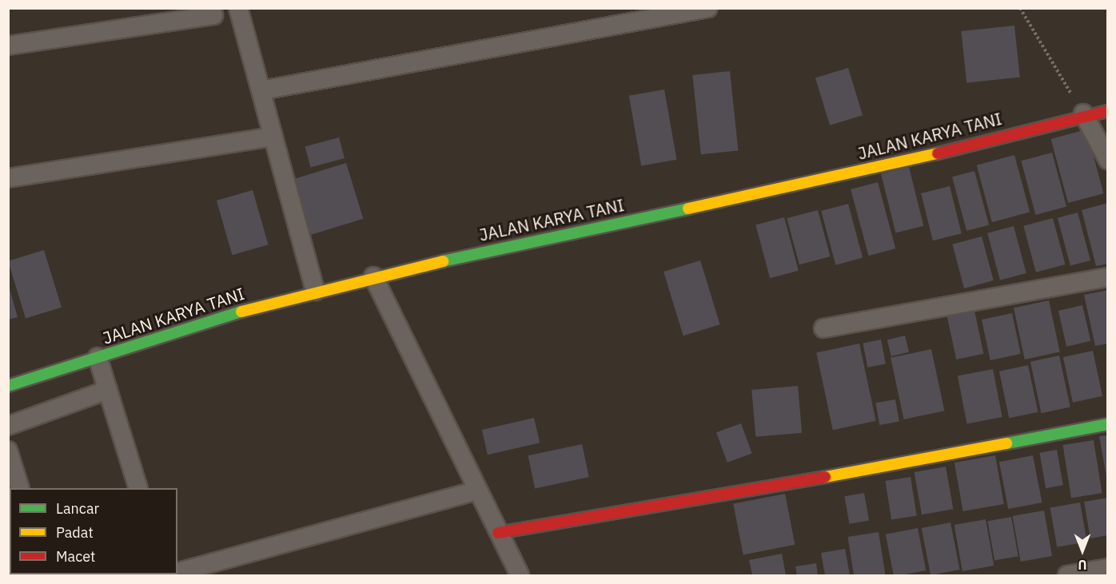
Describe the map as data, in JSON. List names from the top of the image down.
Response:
{
  "streets": {
    "street": ["JALAN KARYA TANI"]
  },
  "legend": ["Lancar", "Padat", "Macet"],
  "north": "bottom"
}
